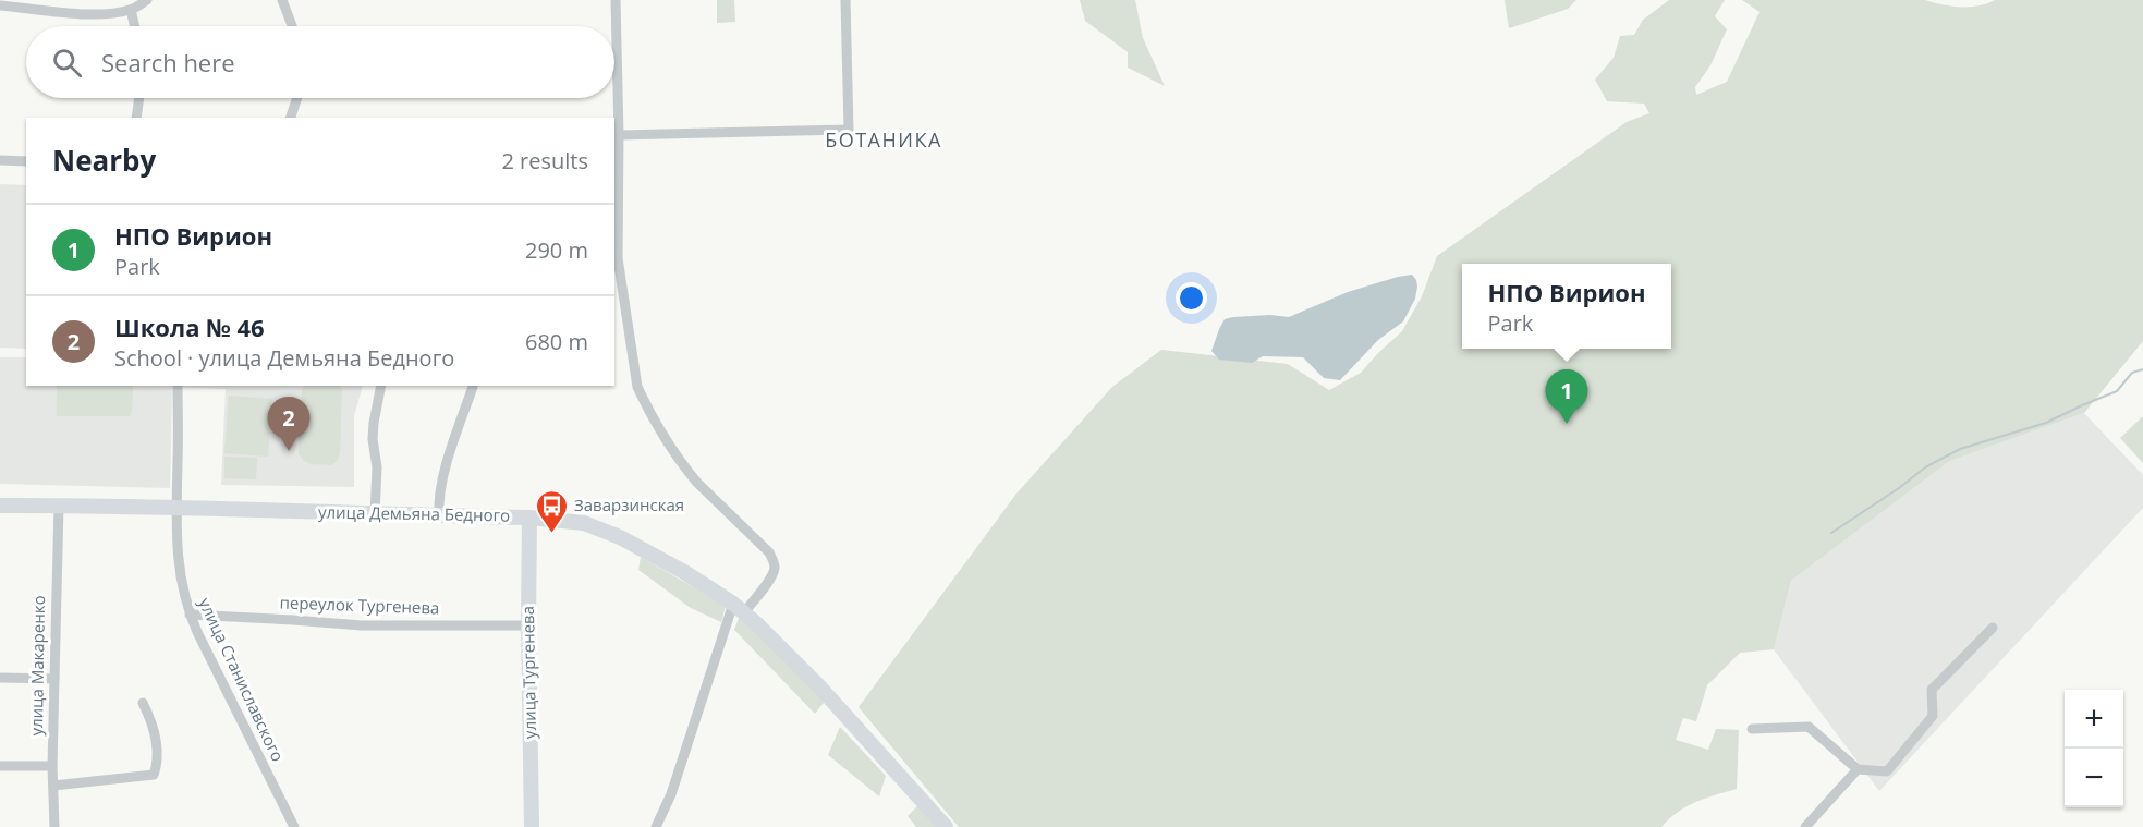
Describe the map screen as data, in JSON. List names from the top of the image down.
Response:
{
  "streets": {
    "street": [
      "улица Демьяна Бедного",
      "переулок Тургенева",
      "улица Макаренко",
      "улица Тургенева",
      "улица Станиславского"
    ]
  },
  "crossings": [
    ["улица Демьяна Бедного", "улица Макаренко"],
    ["улица Демьяна Бедного", "улица Тургенева"],
    ["улица Демьяна Бедного", "улица Станиславского"],
    ["переулок Тургенева", "улица Тургенева"],
    ["переулок Тургенева", "улица Станиславского"]
  ],
  "districts": ["БОТАНИКА"],
  "places": {
    "bus stop": ["Заварзинская"]
  },
  "page": {
    "search": "Search here",
    "heading": ["Nearby", "2 results"],
    "list": [
      {
        "mark": "1",
        "name": "НПО Вирион",
        "note": "Park",
        "value": "290 m"
      },
      {
        "mark": "2",
        "name": "Школа № 46",
        "note": "School · улица Демьяна Бедного",
        "value": "680 m"
      }
    ],
    "popup": ["НПО Вирион", "Park"],
    "pins": ["1", "2"],
    "map_buttons": ["+", "−"]
  }
}
